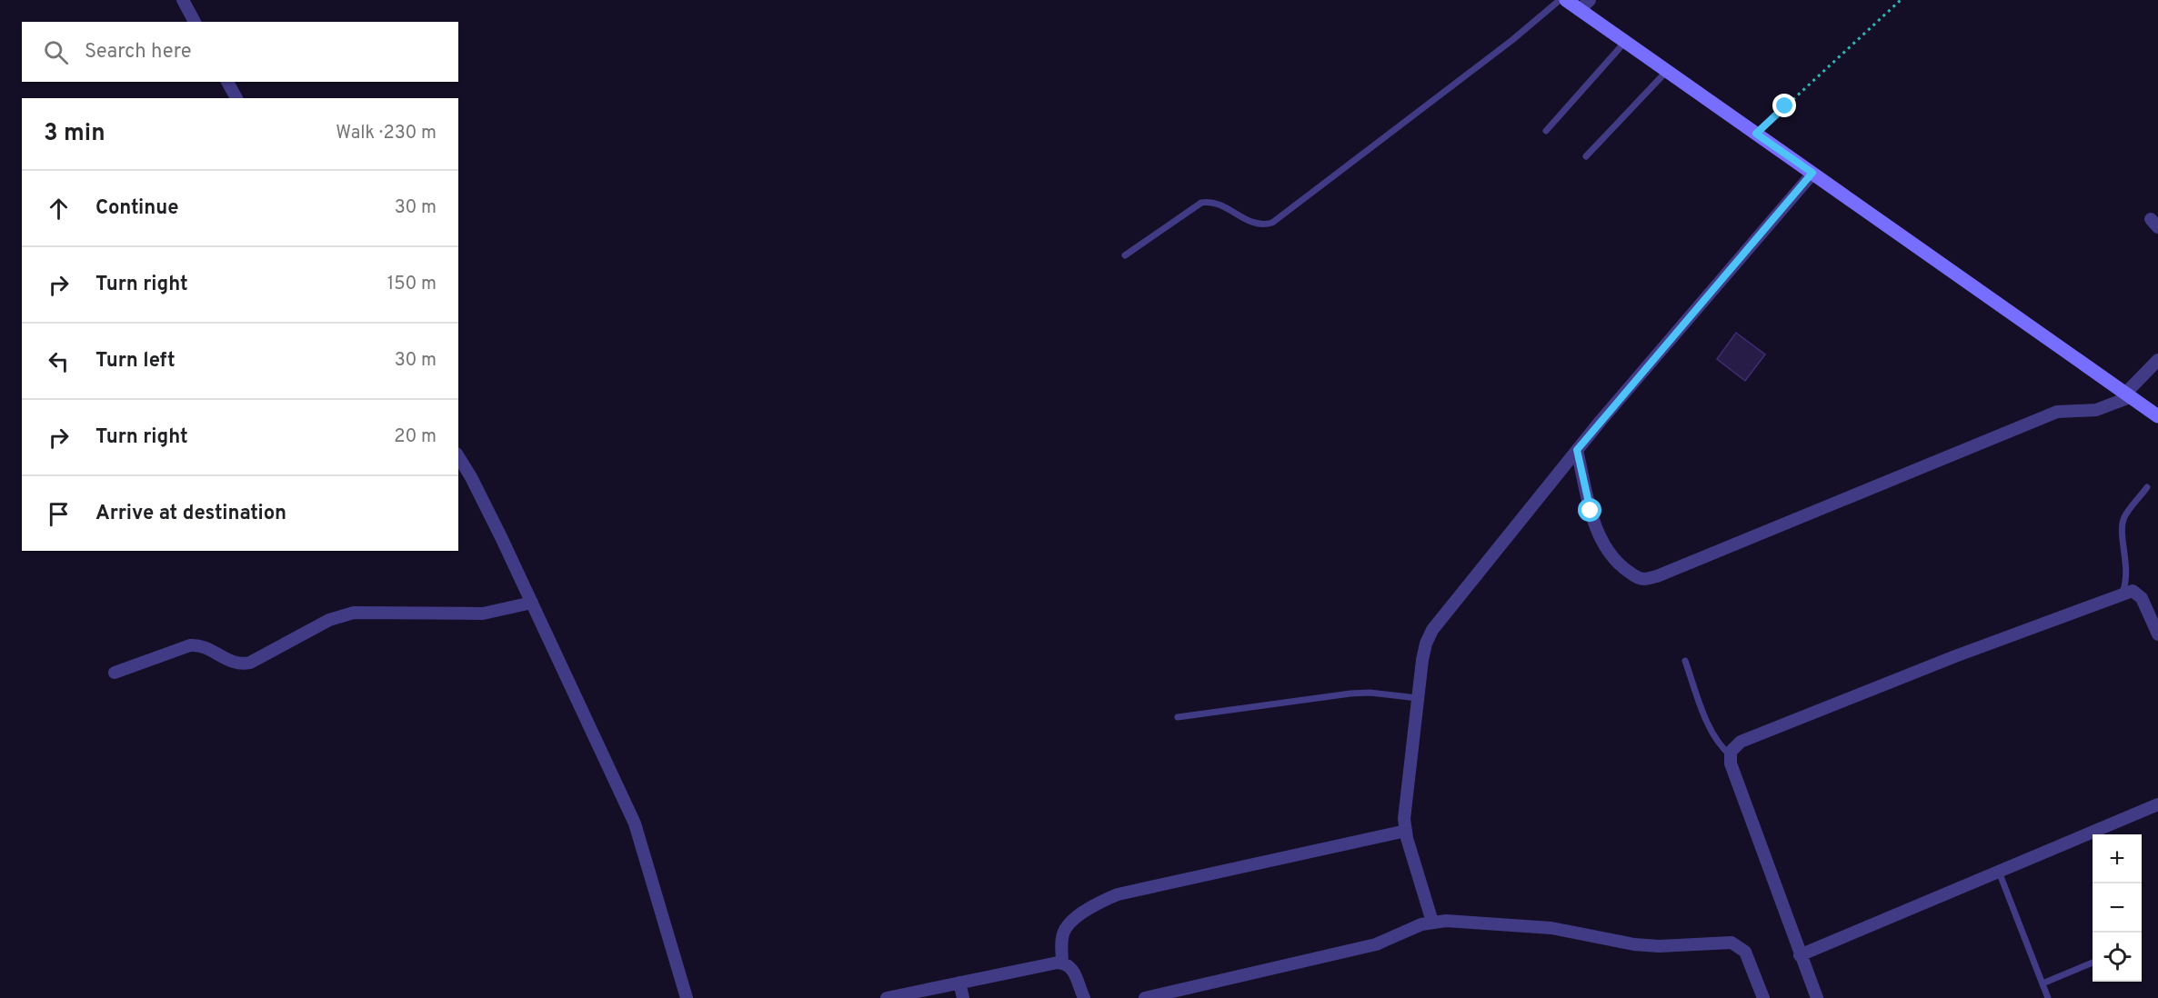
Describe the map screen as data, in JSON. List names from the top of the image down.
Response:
{
  "page": {
    "search": "Search here",
    "heading": ["3 min", "Walk · 230 m"],
    "list": [
      ["Continue", "30 m"],
      ["Turn right", "150 m"],
      ["Turn left", "30 m"],
      ["Turn right", "20 m"],
      "Arrive at destination"
    ],
    "map_buttons": ["+", "−"]
  }
}
